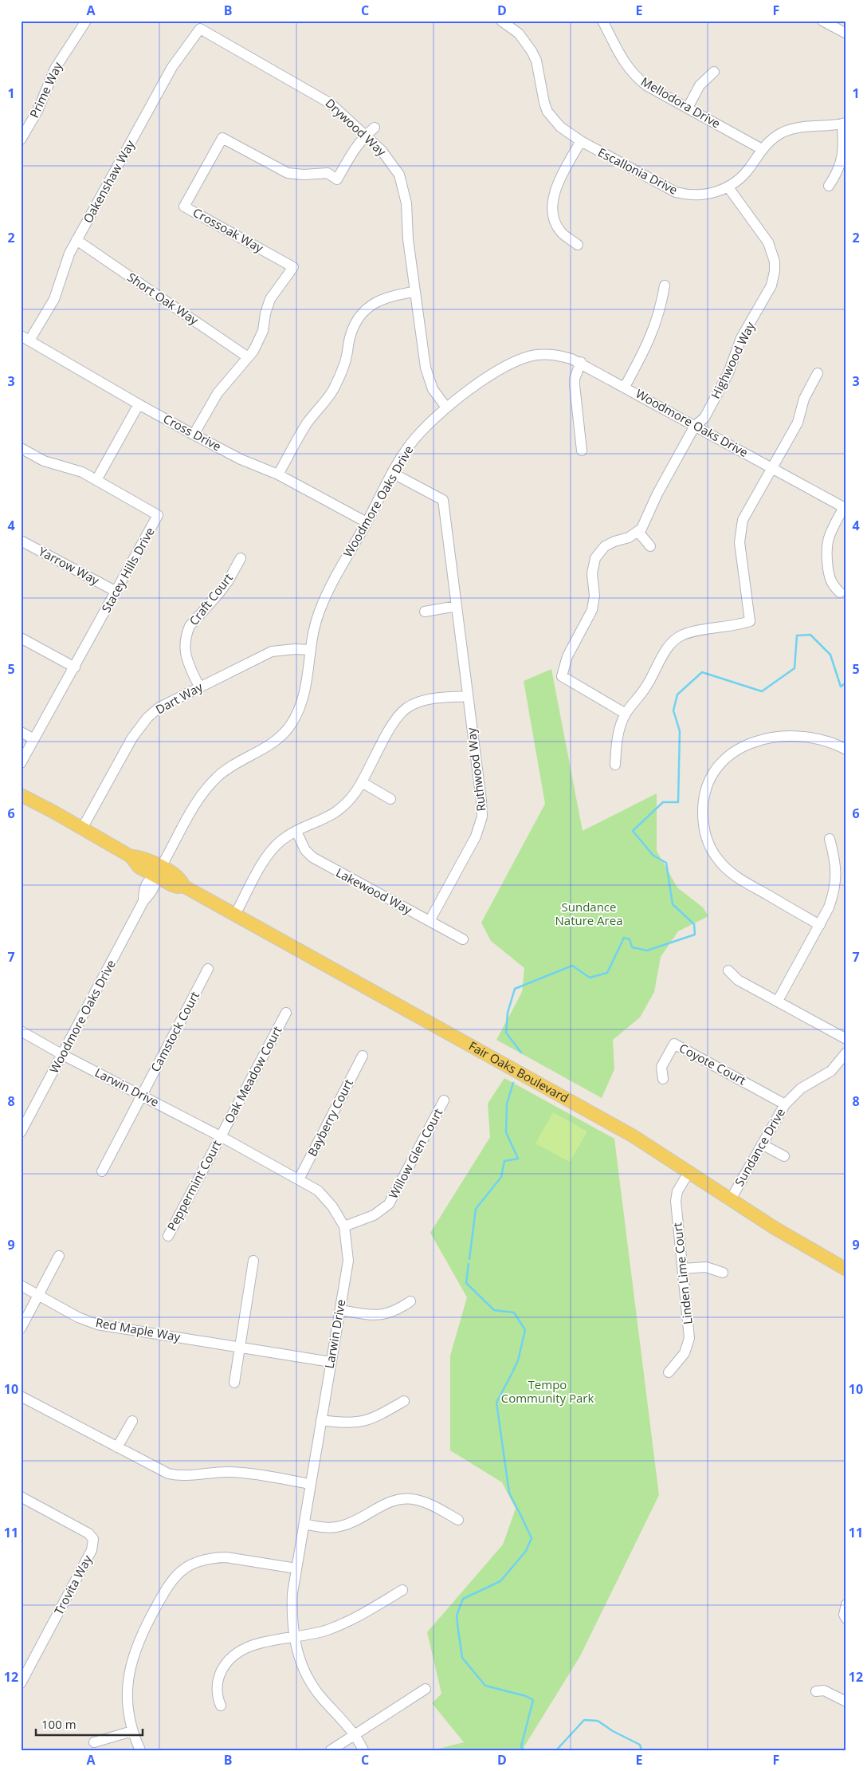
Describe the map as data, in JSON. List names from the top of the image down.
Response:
{
  "streets": {
    "main road": ["Fair Oaks Boulevard"],
    "street": [
      "Prime Way",
      "Mellodora Drive",
      "Drywood Way",
      "Escallonia Drive",
      "Oakenshaw Way",
      "Crossoak Way",
      "Short Oak Way",
      "Highwood Way",
      "Woodmore Oaks Drive",
      "Cross Drive",
      "Yarrow Way",
      "Stacey Hills Drive",
      "Craft Court",
      "Dart Way",
      "Ruthwood Way",
      "Lakewood Way",
      "Camstock Court",
      "Coyote Court",
      "Oak Meadow Court",
      "Larwin Drive",
      "Bayberry Court",
      "Sundance Drive",
      "Willow Glen Court",
      "Peppermint Court",
      "Linden Lime Court",
      "Red Maple Way",
      "Trovita Way"
    ]
  },
  "crossings": [
    ["Mellodora Drive", "Escallonia Drive"],
    ["Drywood Way", "Oakenshaw Way"],
    ["Drywood Way", "Crossoak Way"],
    ["Drywood Way", "Woodmore Oaks Drive"],
    ["Escallonia Drive", "Highwood Way"],
    ["Oakenshaw Way", "Short Oak Way"],
    ["Oakenshaw Way", "Cross Drive"],
    ["Crossoak Way", "Short Oak Way"],
    ["Crossoak Way", "Cross Drive"],
    ["Highwood Way", "Woodmore Oaks Drive"],
    ["Woodmore Oaks Drive", "Cross Drive"],
    ["Woodmore Oaks Drive", "Dart Way"],
    ["Woodmore Oaks Drive", "Ruthwood Way"],
    ["Woodmore Oaks Drive", "Fair Oaks Boulevard"],
    ["Woodmore Oaks Drive", "Larwin Drive"],
    ["Yarrow Way", "Stacey Hills Drive"],
    ["Craft Court", "Dart Way"],
    ["Dart Way", "Fair Oaks Boulevard"],
    ["Ruthwood Way", "Lakewood Way"],
    ["Camstock Court", "Larwin Drive"],
    ["Coyote Court", "Sundance Drive"],
    ["Fair Oaks Boulevard", "Sundance Drive"],
    ["Fair Oaks Boulevard", "Linden Lime Court"],
    ["Oak Meadow Court", "Larwin Drive"],
    ["Oak Meadow Court", "Peppermint Court"],
    ["Larwin Drive", "Bayberry Court"],
    ["Larwin Drive", "Willow Glen Court"],
    ["Larwin Drive", "Peppermint Court"],
    ["Larwin Drive", "Red Maple Way"]
  ],
  "parks": ["Sundance Nature Area", "Tempo Community Park"],
  "scale_bar": "100 m",
  "grid": {
    "columns": [
      "A",
      "B",
      "C",
      "D",
      "E",
      "F"
    ],
    "rows": [
      "1",
      "2",
      "3",
      "4",
      "5",
      "6",
      "7",
      "8",
      "9",
      "10",
      "11",
      "12"
    ]
  }
}
